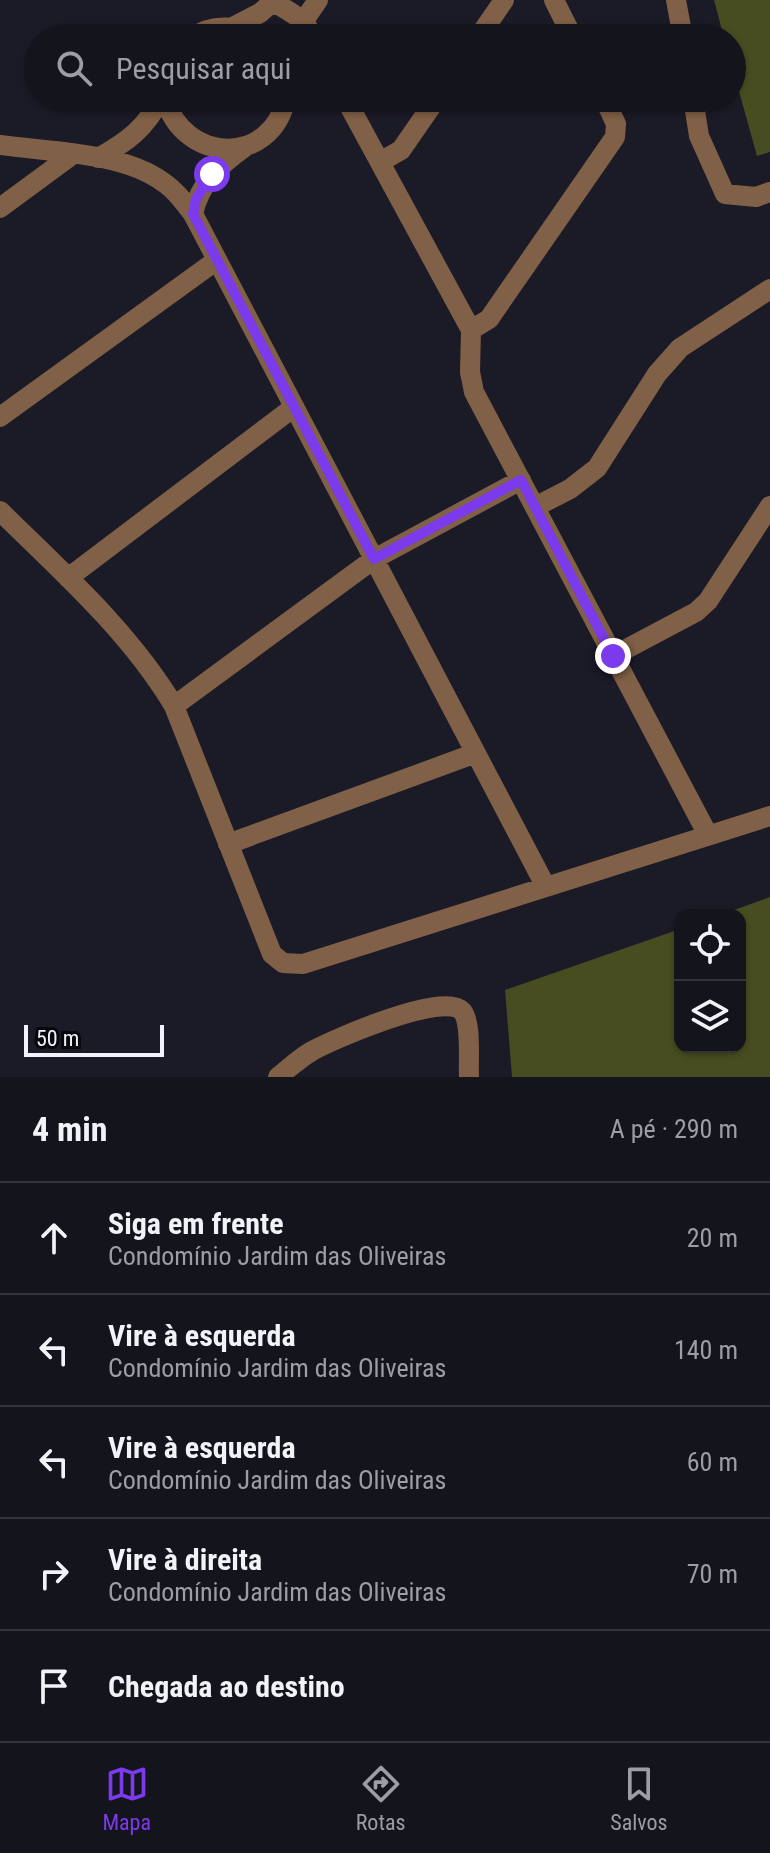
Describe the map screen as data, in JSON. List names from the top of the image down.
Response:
{
  "scale_bar": "50 m",
  "page": {
    "search": "Pesquisar aqui",
    "scale": "50 m",
    "heading": ["4 min", "A pé · 290 m"],
    "list": [
      ["Siga em frente", "Condomínio Jardim das Oliveiras", "20 m"],
      ["Vire à esquerda", "Condomínio Jardim das Oliveiras", "140 m"],
      ["Vire à esquerda", "Condomínio Jardim das Oliveiras", "60 m"],
      ["Vire à direita", "Condomínio Jardim das Oliveiras", "70 m"],
      "Chegada ao destino"
    ],
    "nav": ["Mapa", "Rotas", "Salvos"]
  }
}
